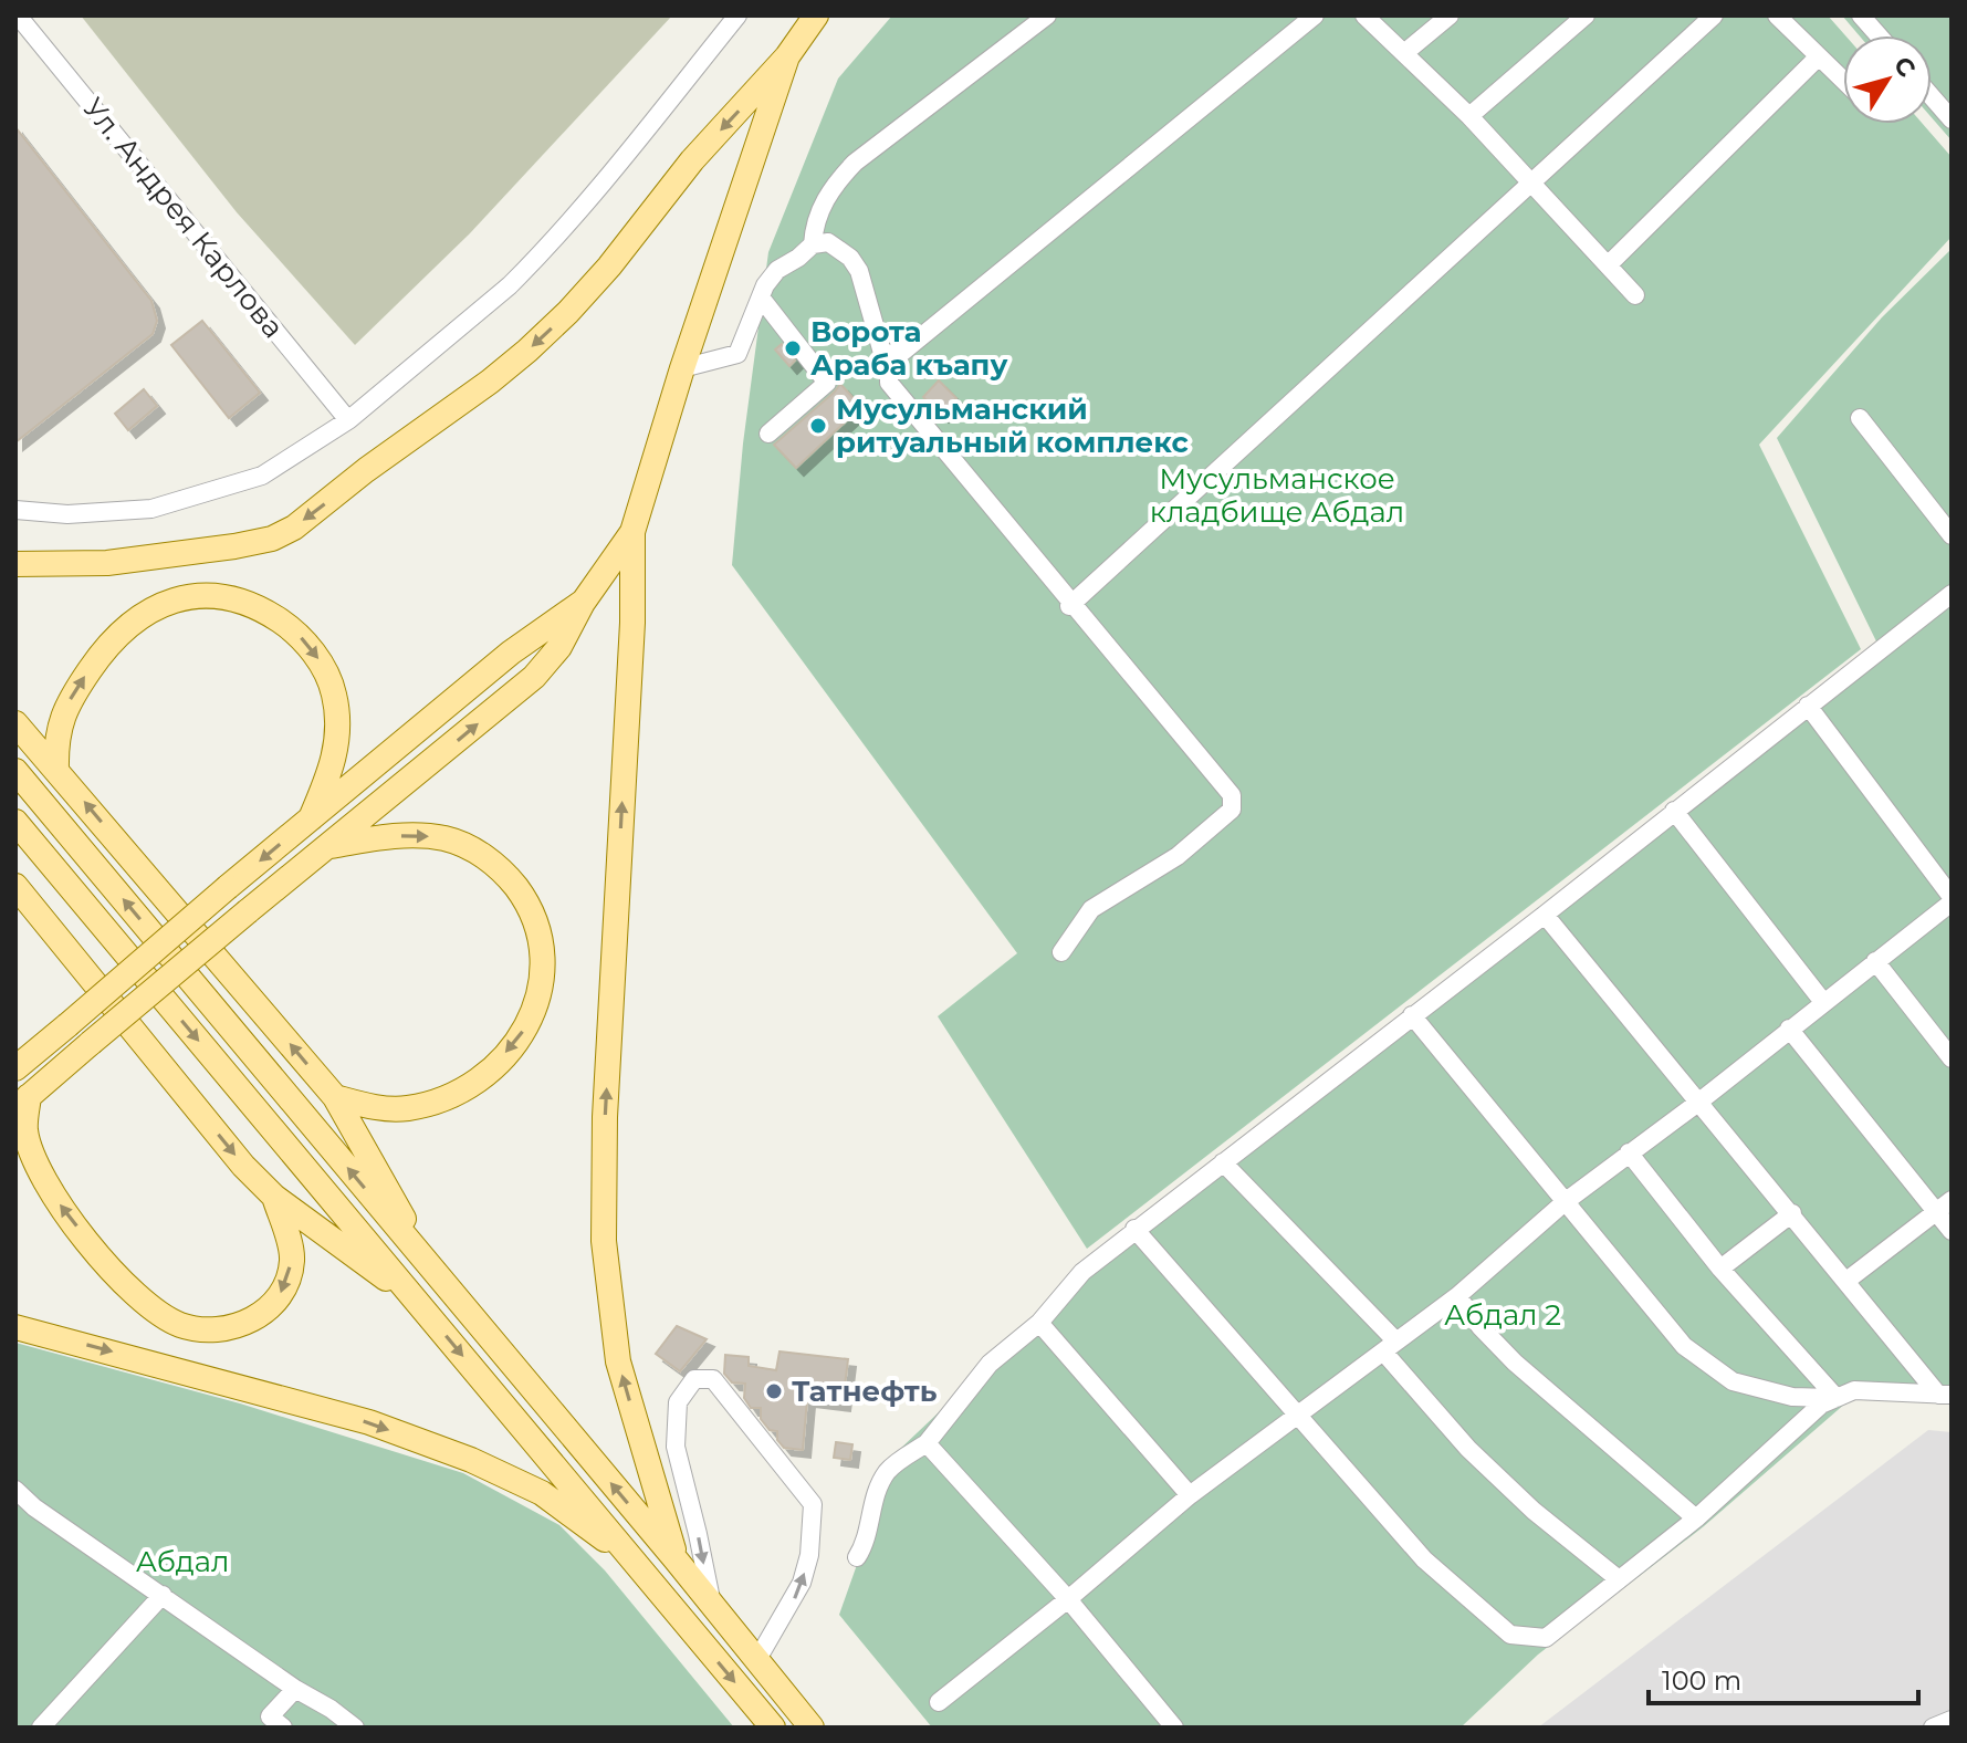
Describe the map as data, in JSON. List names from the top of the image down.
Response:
{
  "streets": {
    "street": ["Ул. Андрея Карлова"]
  },
  "parks": ["Мусульманское кладбище Абдал", "Абдал 2", "Абдал"],
  "places": ["Ворота Араба къапу", "Мусульманский ритуальный комплекс", "Татнефть"],
  "scale_bar": "100 m",
  "north": "top right"
}
